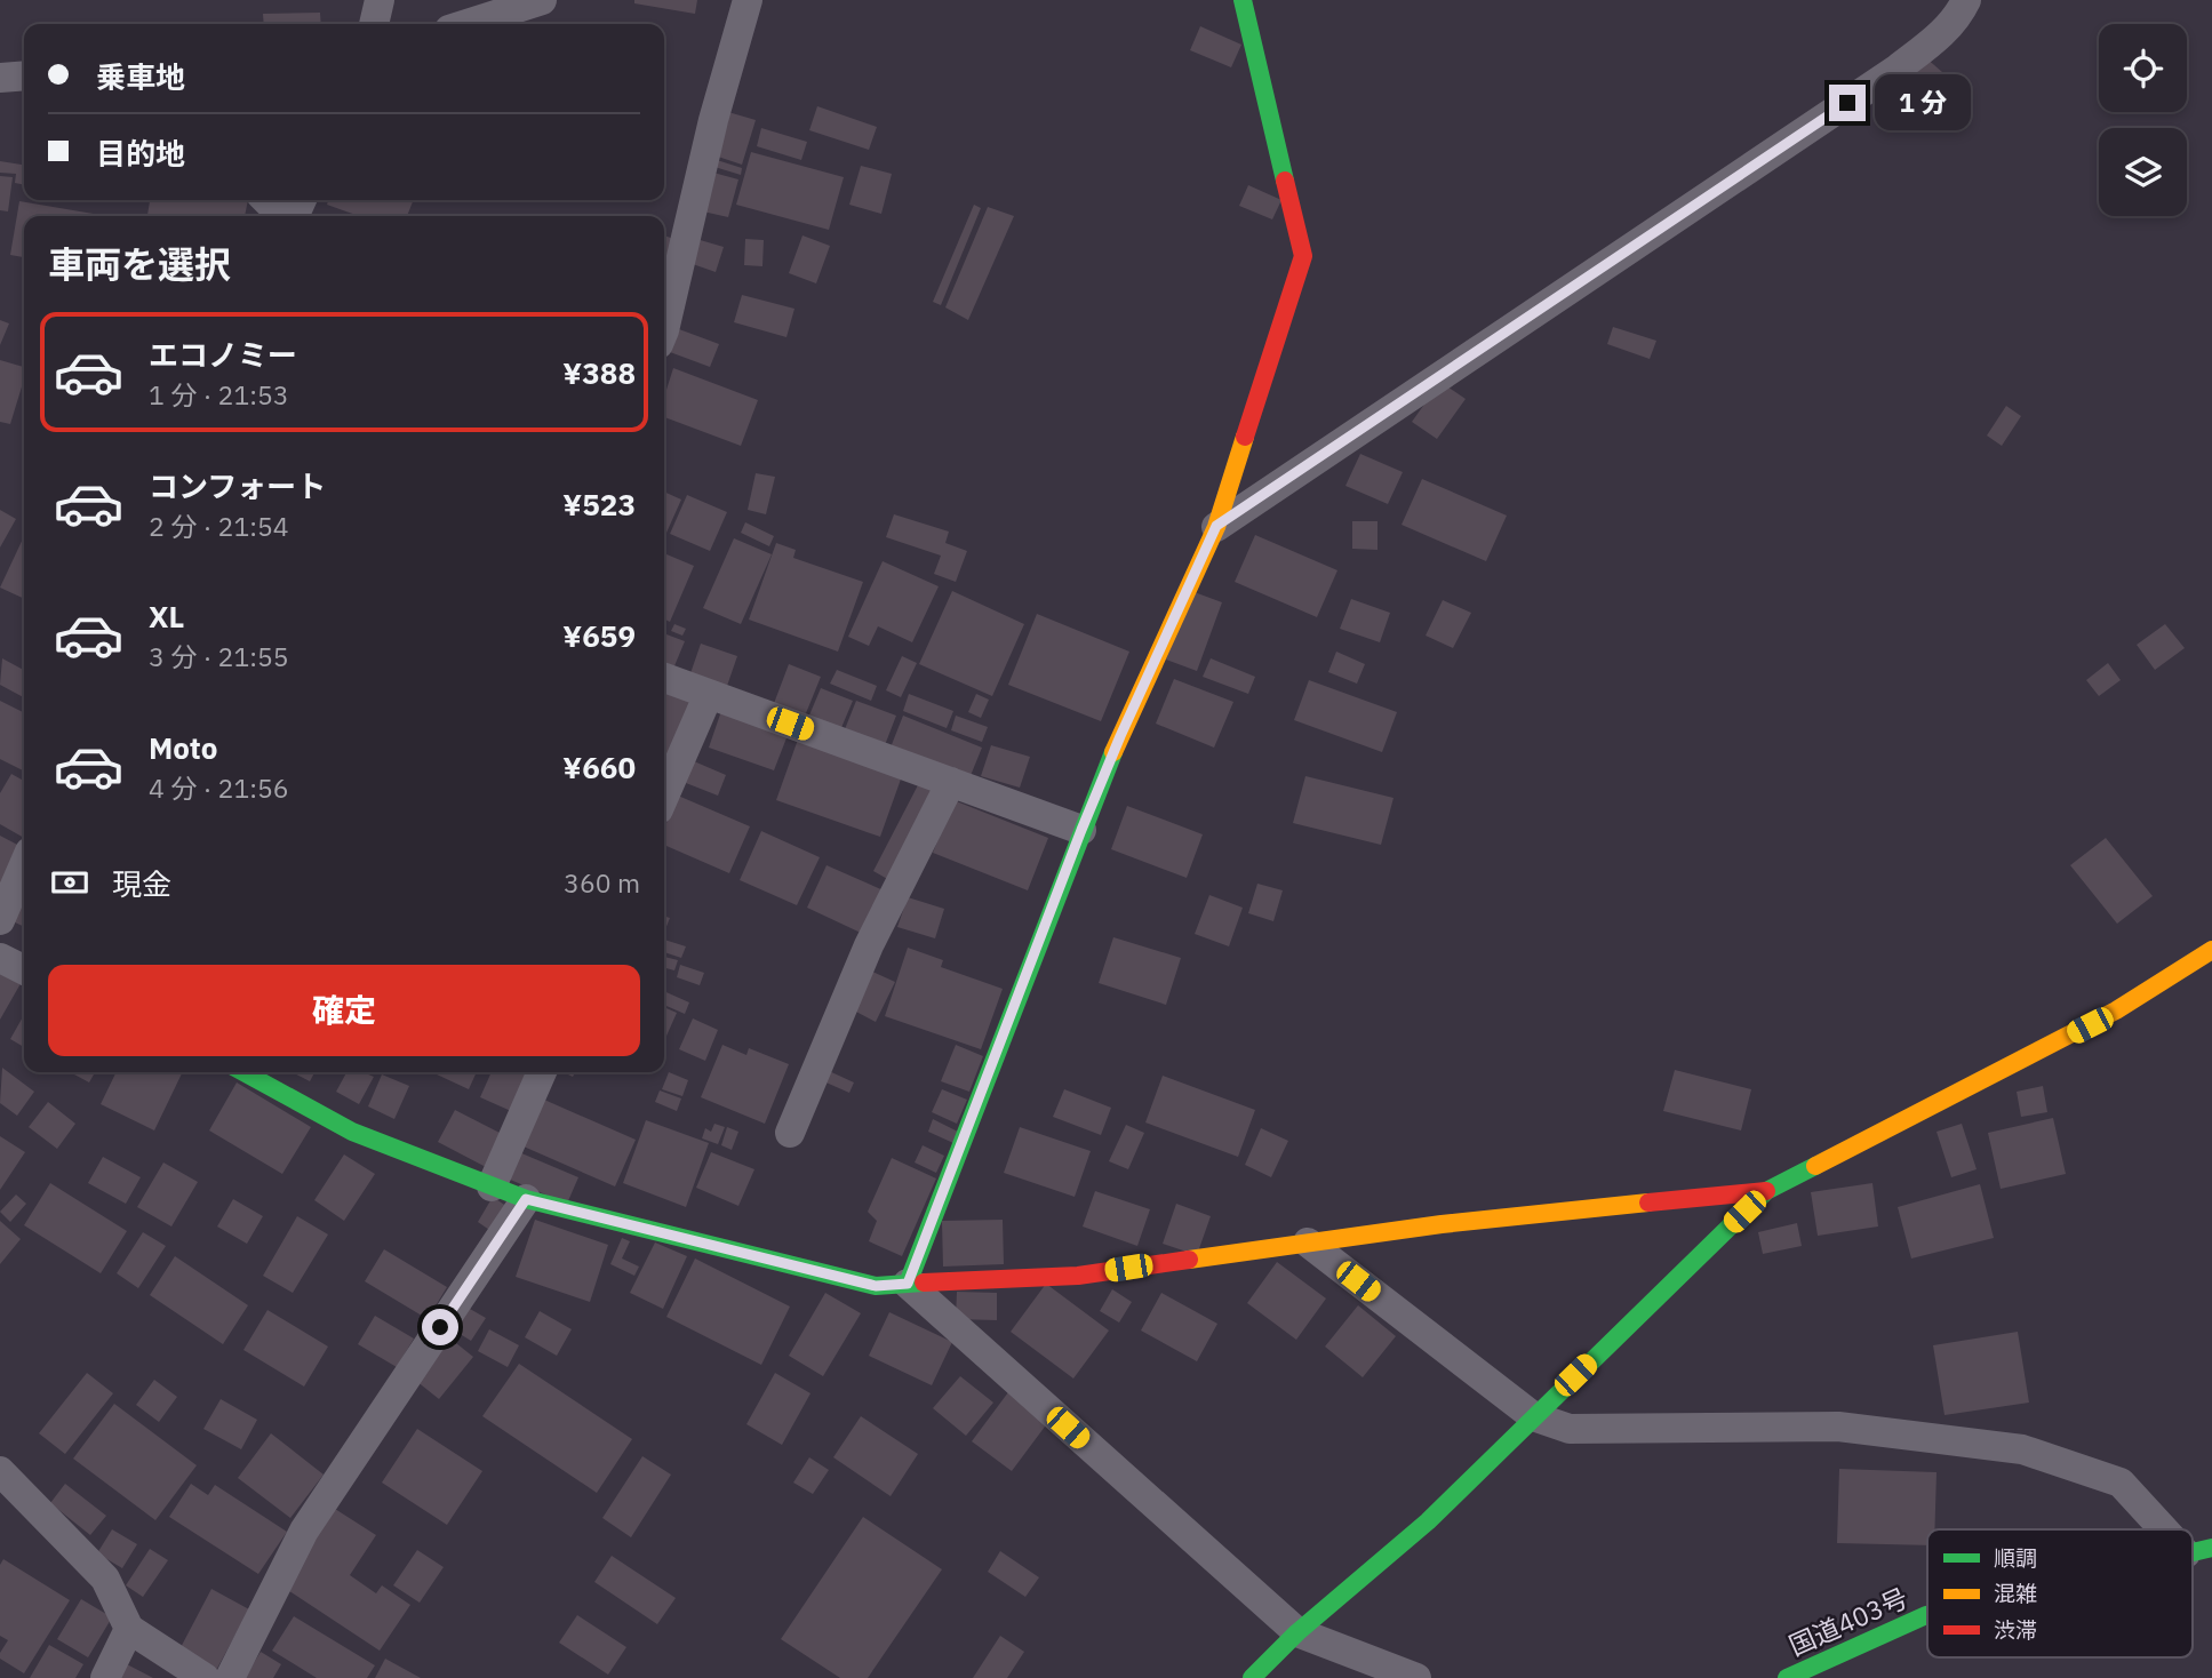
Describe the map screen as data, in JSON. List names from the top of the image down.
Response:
{
  "streets": {
    "main road": ["国道403号"]
  },
  "legend": ["順調", "混雑", "渋滞"],
  "page": {
    "banner": ["乗車地", "目的地"],
    "bubble": "1 分",
    "heading": "車両を選択",
    "list": [
      {
        "name": "エコノミー",
        "note": "1 分 · 21:53",
        "value": "¥388"
      },
      {
        "name": "コンフォート",
        "note": "2 分 · 21:54",
        "value": "¥523"
      },
      {
        "name": "XL",
        "note": "3 分 · 21:55",
        "value": "¥659"
      },
      {
        "name": "Moto",
        "note": "4 分 · 21:56",
        "value": "¥660"
      }
    ],
    "pay": ["現金", "360 m"],
    "buttons": "確定"
  }
}
